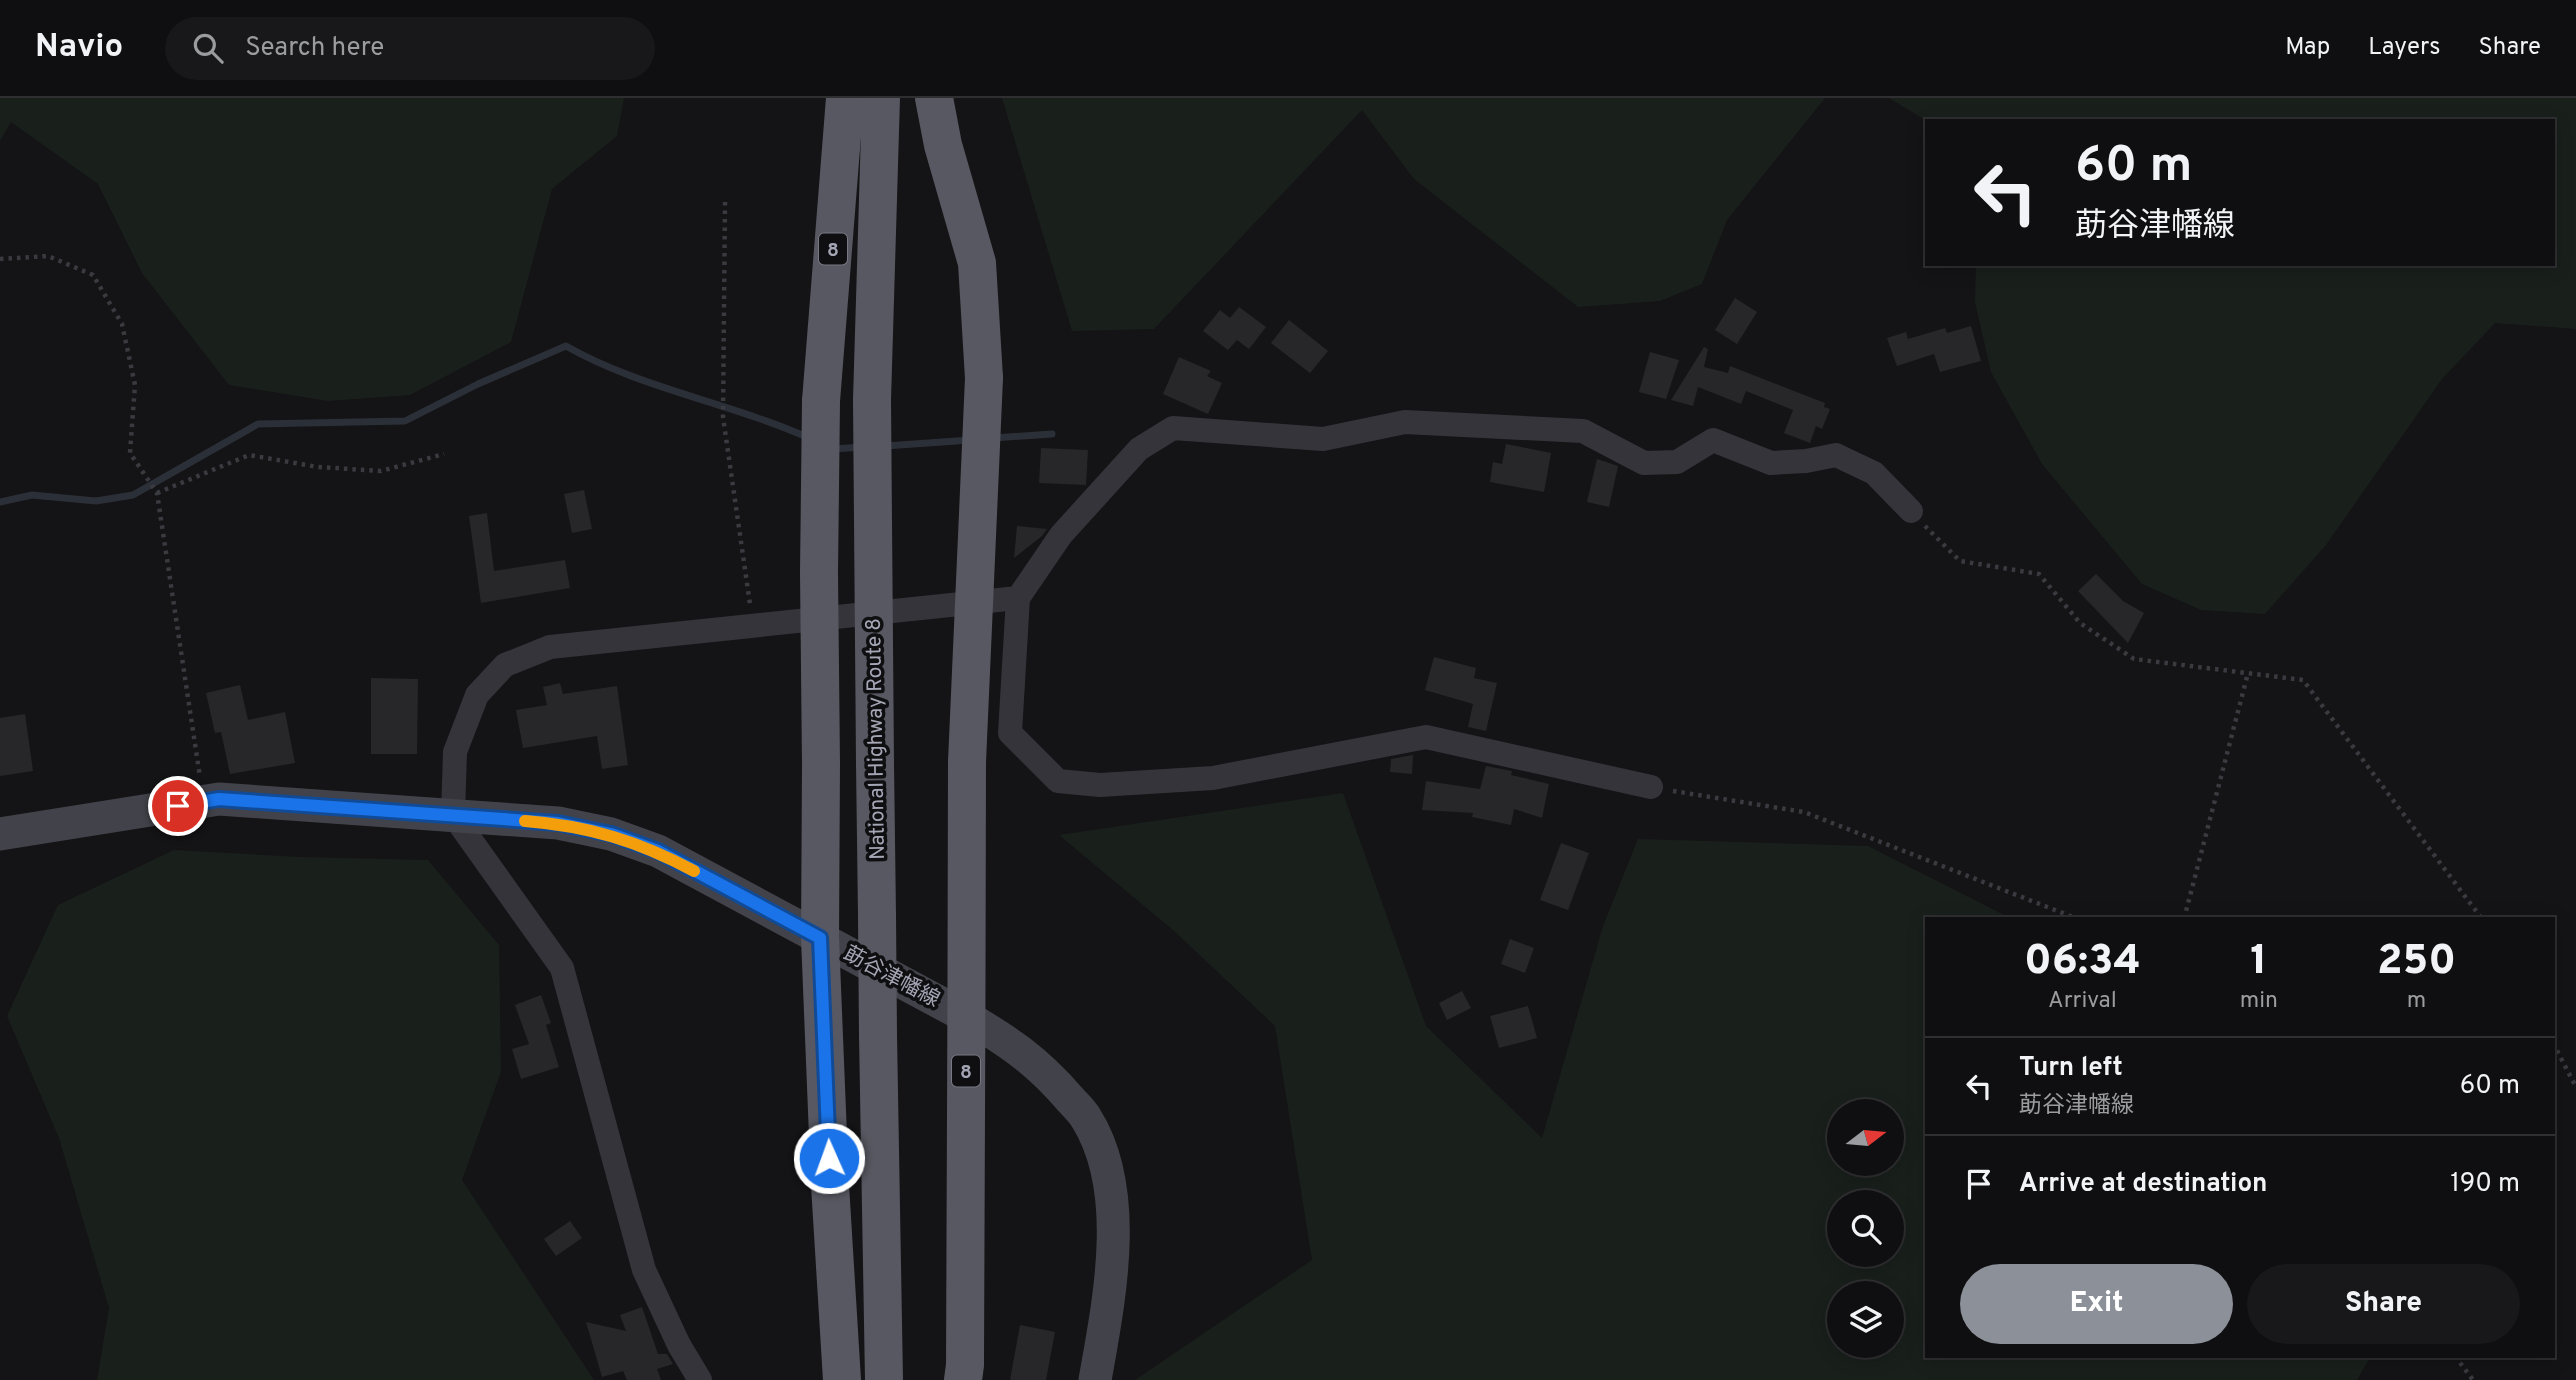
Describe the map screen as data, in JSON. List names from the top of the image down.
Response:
{
  "streets": {
    "highway": ["8", "National Highway Route 8"],
    "main road": ["莇谷津幡線"]
  },
  "crossings": [
    ["8", "莇谷津幡線"]
  ],
  "north": "right",
  "page": {
    "header": "Navio",
    "search": "Search here",
    "nav": ["Map", "Layers", "Share"],
    "turn": ["60 m", "莇谷津幡線"],
    "eta": [
      "06:34",
      "Arrival",
      "1",
      "min",
      "250",
      "m"
    ],
    "list": [
      {
        "name": "Turn left",
        "note": "莇谷津幡線",
        "value": "60 m"
      },
      {
        "name": "Arrive at destination",
        "value": "190 m"
      }
    ],
    "buttons": ["Exit", "Share"]
  }
}
